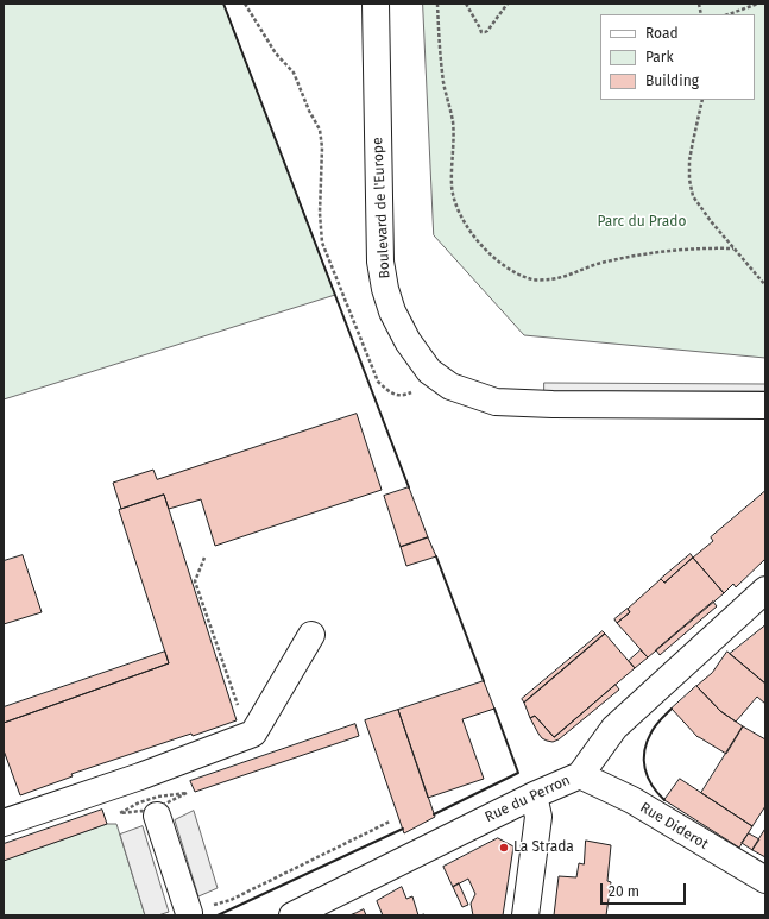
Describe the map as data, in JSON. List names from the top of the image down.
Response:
{
  "streets": {
    "street": ["Boulevard de l'Europe", "Rue du Perron", "Rue Diderot"]
  },
  "crossings": [
    ["Rue du Perron", "Rue Diderot"]
  ],
  "parks": ["Parc du Prado"],
  "places": ["La Strada"],
  "legend": ["Road", "Park", "Building"],
  "scale_bar": "20 m"
}
